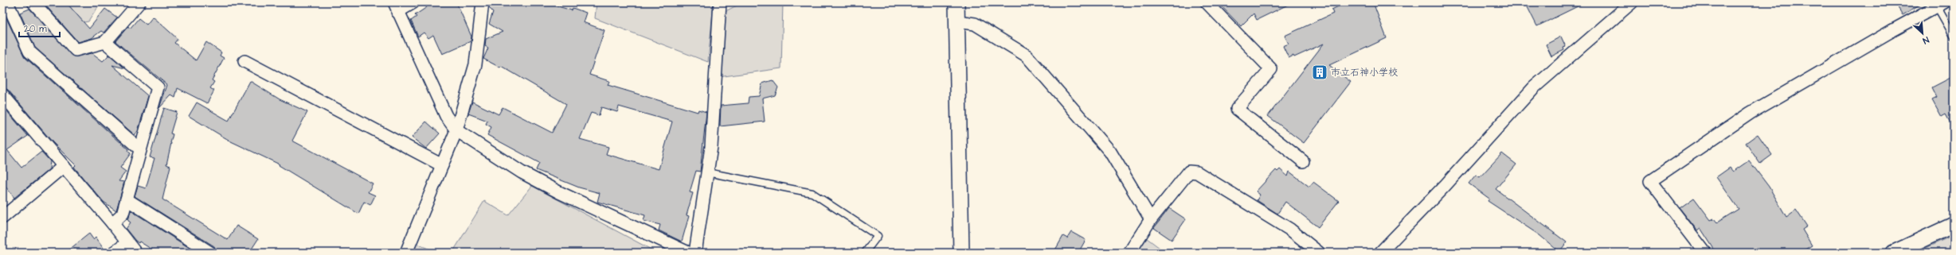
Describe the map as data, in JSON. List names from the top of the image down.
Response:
{
  "places": {
    "building": ["市立石神小学校"]
  },
  "scale_bar": "20 m",
  "north": "bottom right"
}
